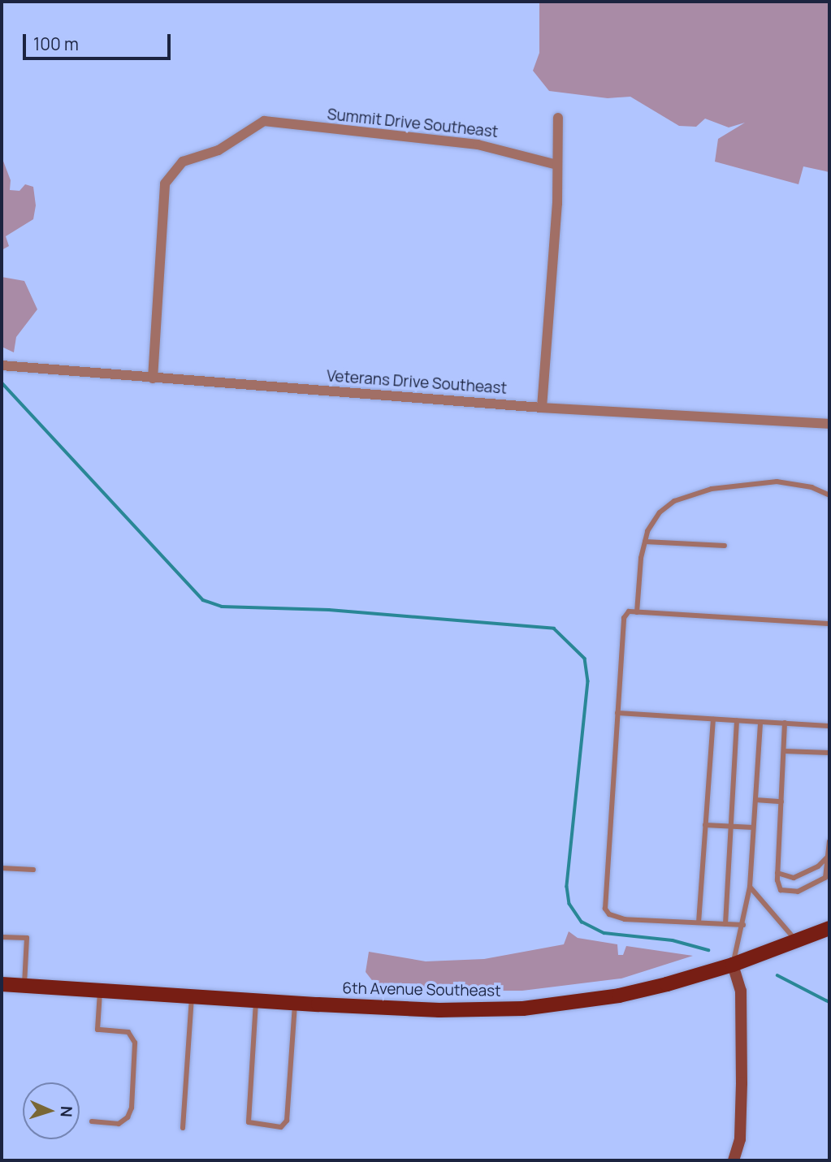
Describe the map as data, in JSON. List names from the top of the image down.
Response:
{
  "streets": {
    "main road": ["6th Avenue Southeast"],
    "street": ["Summit Drive Southeast", "Veterans Drive Southeast"]
  },
  "crossings": [
    ["Summit Drive Southeast", "Veterans Drive Southeast"]
  ],
  "scale_bar": "100 m",
  "north": "right"
}
